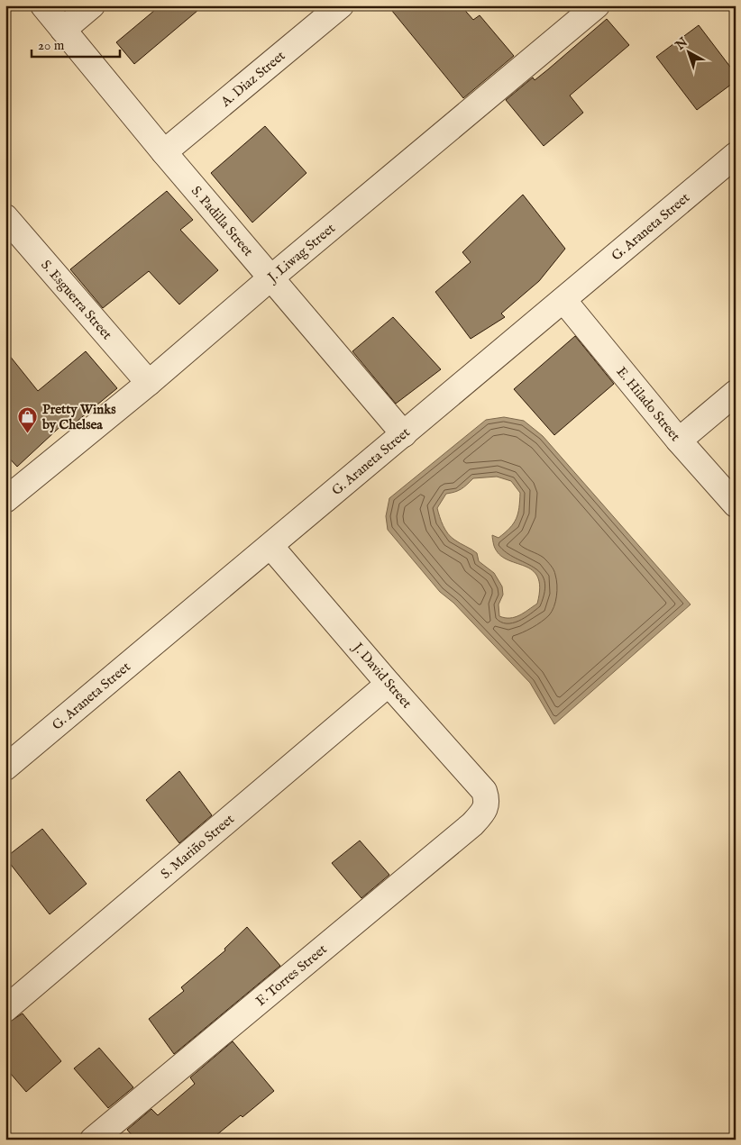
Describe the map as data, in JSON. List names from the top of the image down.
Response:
{
  "streets": {
    "street": [
      "A. Diaz Street",
      "S. Padilla Street",
      "G. Araneta Street",
      "J. Liwag Street",
      "S. Esguerra Street",
      "E. Hilado Street",
      "J. David Street",
      "S. Mariño Street",
      "F. Torres Street"
    ]
  },
  "crossings": [
    ["A. Diaz Street", "S. Padilla Street"],
    ["S. Padilla Street", "G. Araneta Street"],
    ["S. Padilla Street", "J. Liwag Street"],
    ["G. Araneta Street", "E. Hilado Street"],
    ["G. Araneta Street", "J. David Street"],
    ["J. Liwag Street", "S. Esguerra Street"],
    ["J. David Street", "S. Mariño Street"],
    ["J. David Street", "F. Torres Street"]
  ],
  "places": {
    "shop": ["Pretty Winks by Chelsea"]
  },
  "scale_bar": "20 m",
  "north": "top left"
}
